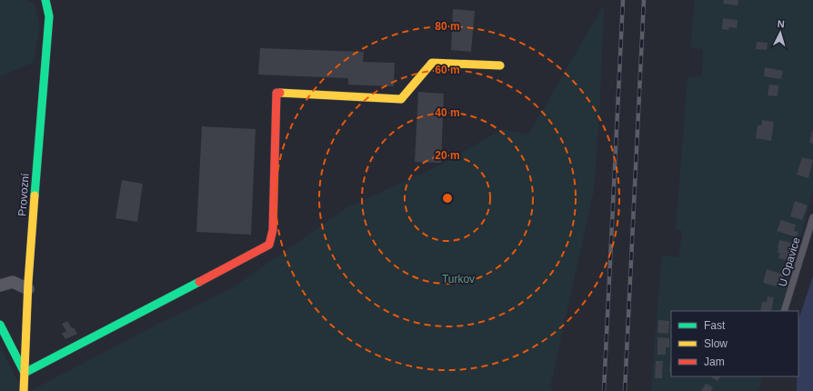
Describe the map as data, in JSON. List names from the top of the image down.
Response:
{
  "streets": {
    "street": ["Provozní"],
    "lane": ["U Opavice"]
  },
  "parks": ["Turkov"],
  "legend": ["Fast", "Slow", "Jam"],
  "north": "top",
  "rings": [
    "80 m",
    "60 m",
    "40 m",
    "20 m"
  ]
}
